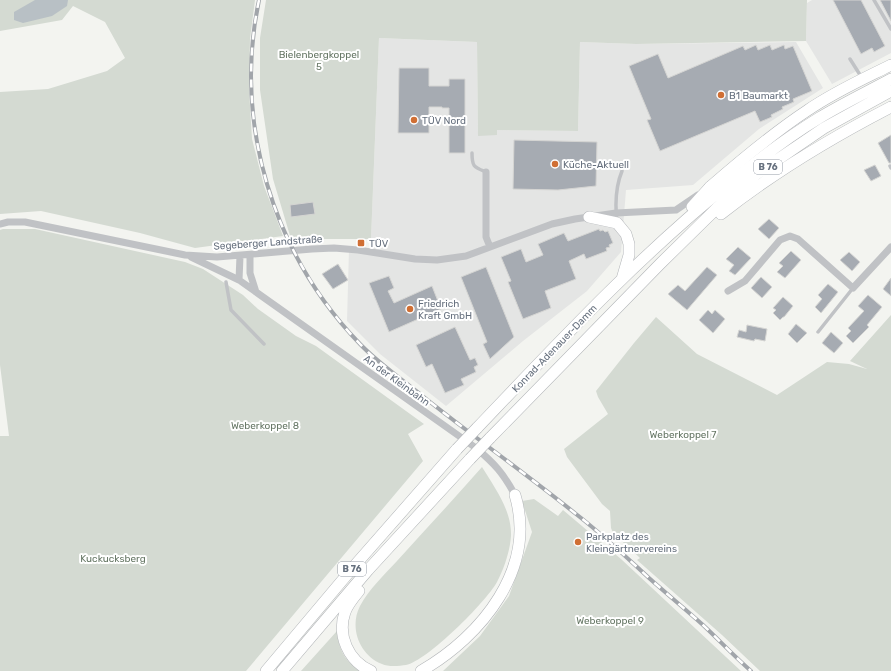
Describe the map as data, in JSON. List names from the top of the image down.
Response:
{
  "streets": {
    "main road": ["B 76", "Konrad-Adenauer-Damm"],
    "street": ["Segeberger Landstraße", "An der Kleinbahn"]
  },
  "crossings": [
    ["B 76", "Konrad-Adenauer-Damm"],
    ["Segeberger Landstraße", "An der Kleinbahn"]
  ],
  "parks": [
    "Bielenbergkoppel 5",
    "Weberkoppel 8",
    "Weberkoppel 7",
    "Kuckucksberg",
    "Weberkoppel 9"
  ],
  "places": {
    "other": [
      "B1 Baumarkt",
      "TÜV Nord",
      "Küche-Aktuell",
      "Friedrich Kraft GmbH",
      "Parkplatz des Kleingärtnervereins"
    ],
    "transit": ["TÜV"]
  }
}
